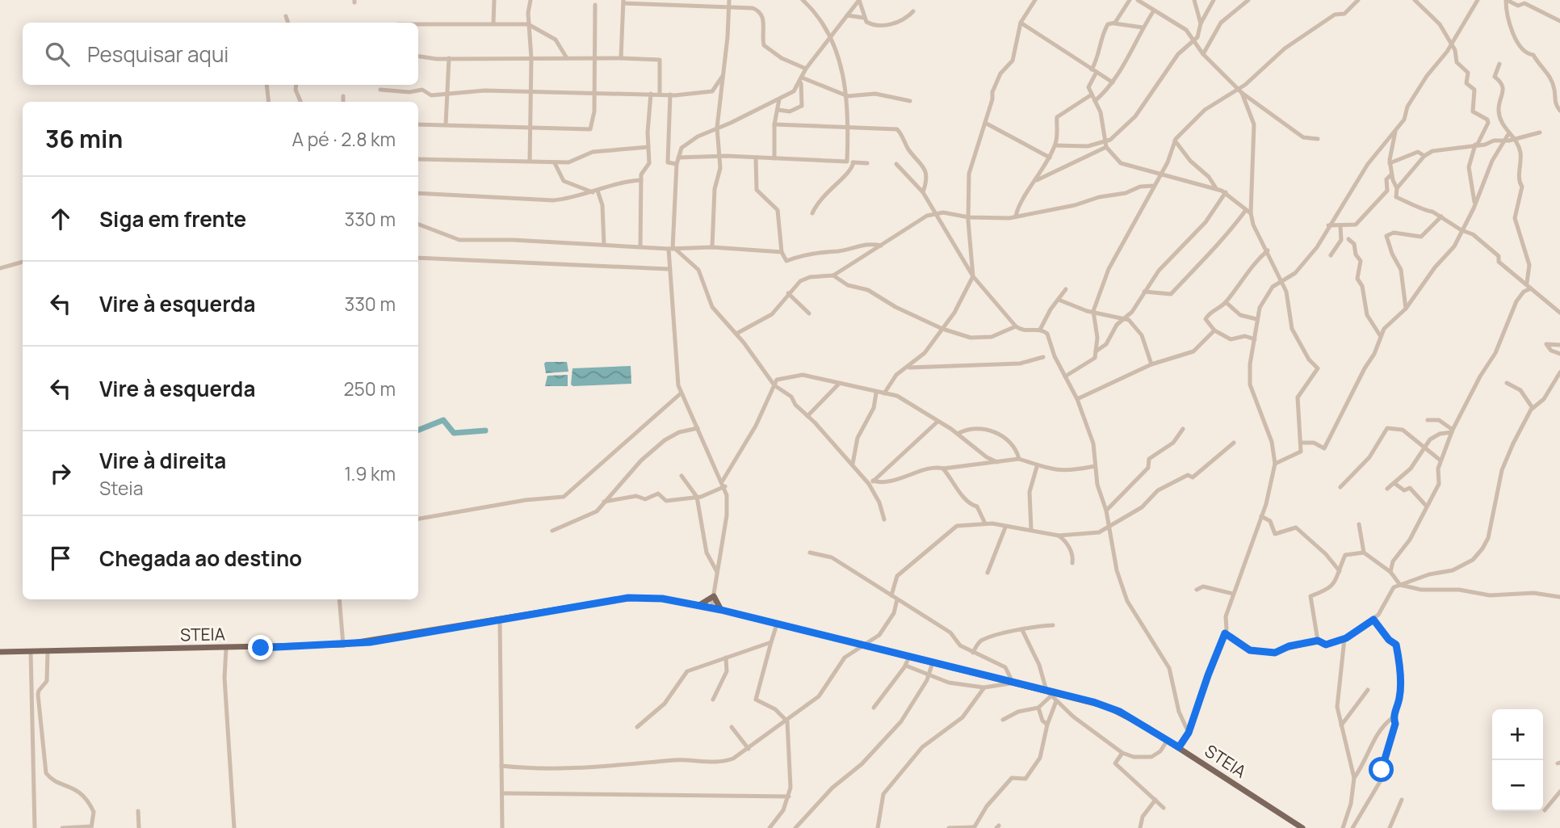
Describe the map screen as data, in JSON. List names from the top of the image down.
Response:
{
  "streets": {
    "main road": ["STEIA"]
  },
  "page": {
    "search": "Pesquisar aqui",
    "heading": ["36 min", "A pé · 2.8 km"],
    "list": [
      ["Siga em frente", "330 m"],
      ["Vire à esquerda", "330 m"],
      ["Vire à esquerda", "250 m"],
      ["Vire à direita", "Steia", "1.9 km"],
      "Chegada ao destino"
    ],
    "map_buttons": ["+", "−"]
  }
}
